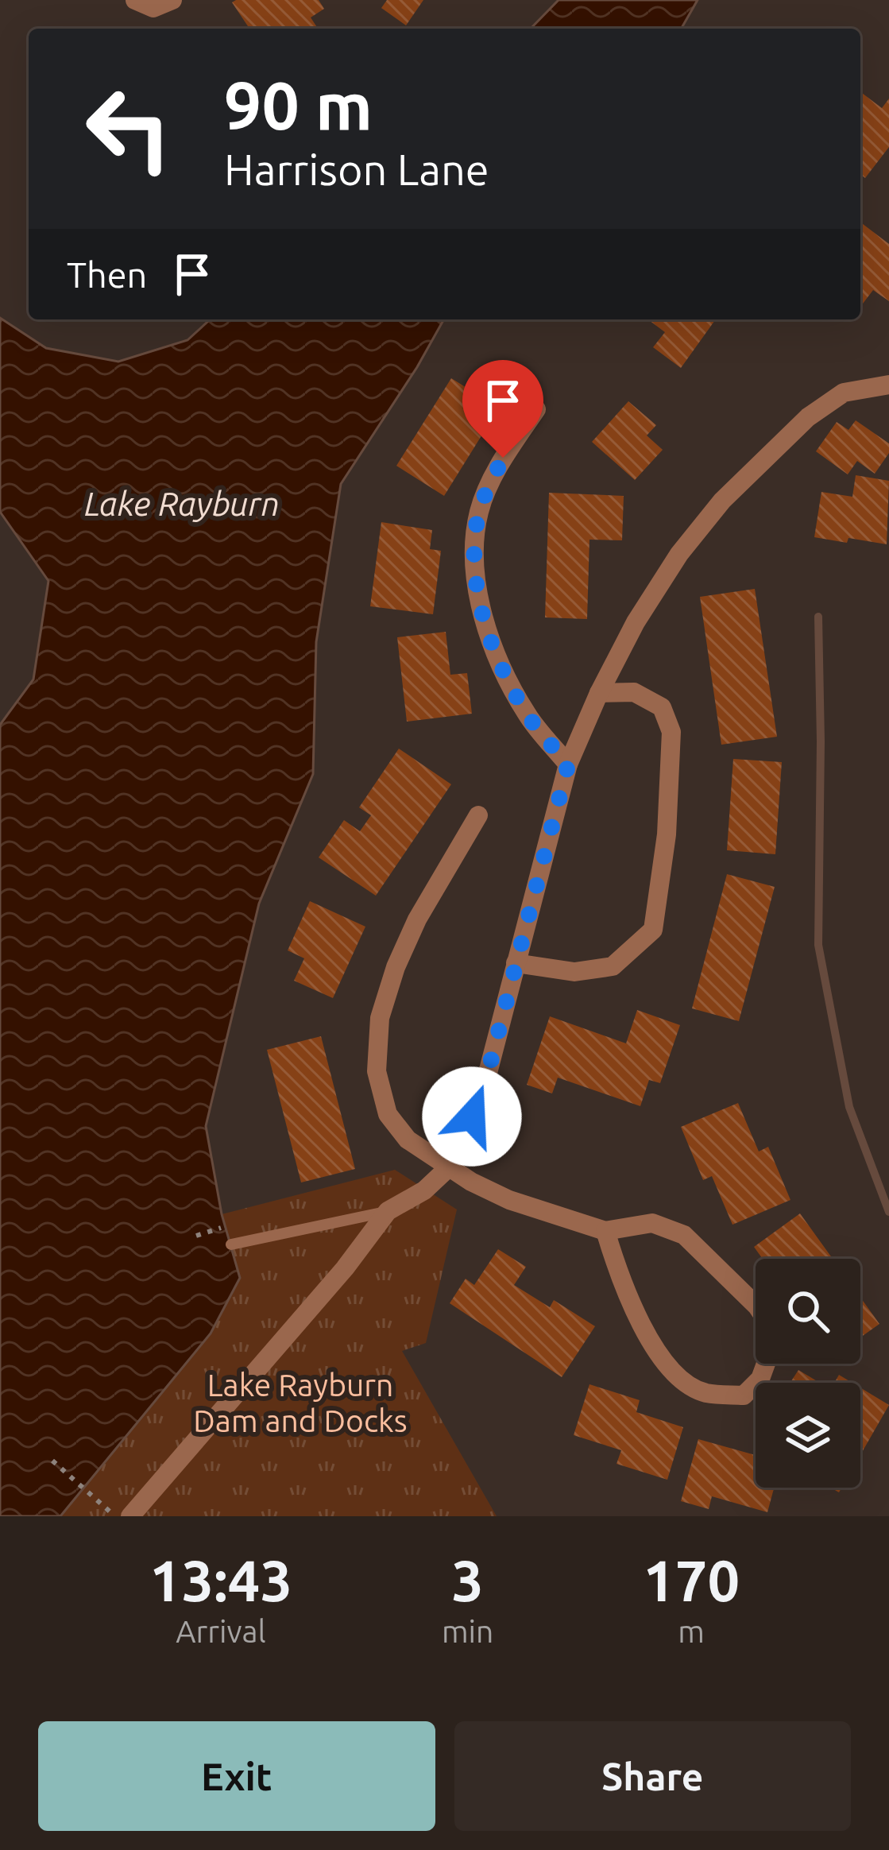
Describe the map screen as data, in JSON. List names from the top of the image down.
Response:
{
  "water": ["Lake Rayburn"],
  "parks": ["Lake Rayburn Dam and Docks"],
  "page": {
    "turn": ["90 m", "Harrison Lane"],
    "then": "Then",
    "eta": [
      "13:43",
      "Arrival",
      "3",
      "min",
      "170",
      "m"
    ],
    "buttons": ["Exit", "Share"]
  }
}
